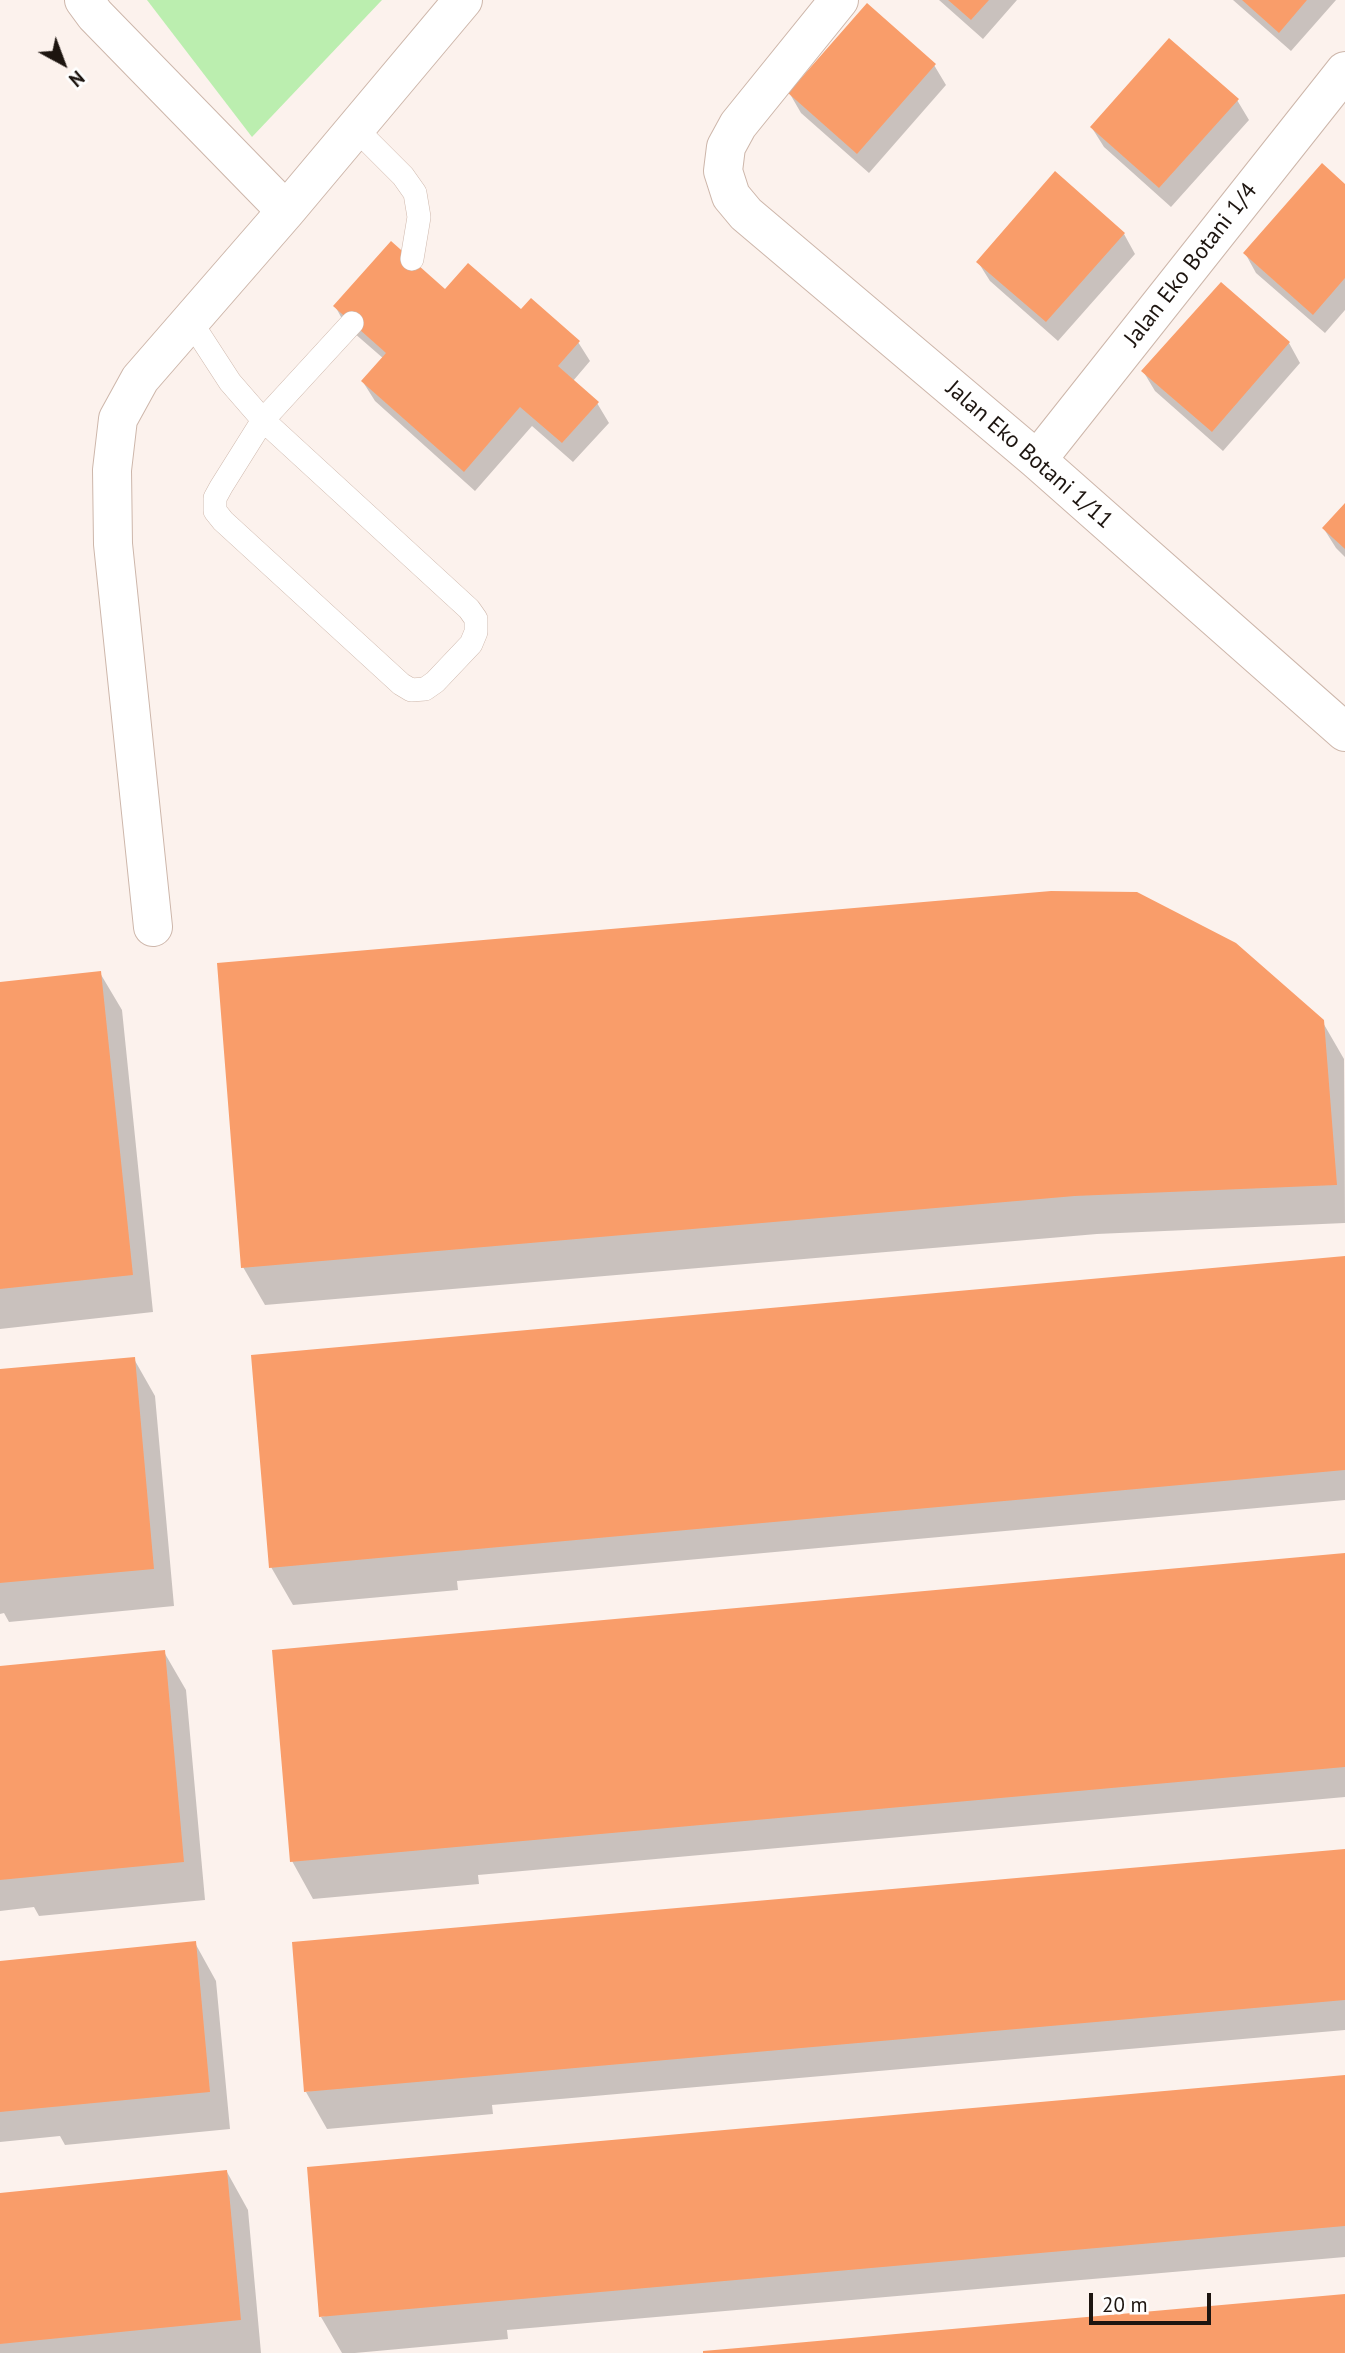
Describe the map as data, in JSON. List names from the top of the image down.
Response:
{
  "streets": {
    "street": ["Jalan Eko Botani 1/4", "Jalan Eko Botani 1/11"]
  },
  "crossings": [
    ["Jalan Eko Botani 1/4", "Jalan Eko Botani 1/11"]
  ],
  "scale_bar": "20 m",
  "north": "bottom right"
}
